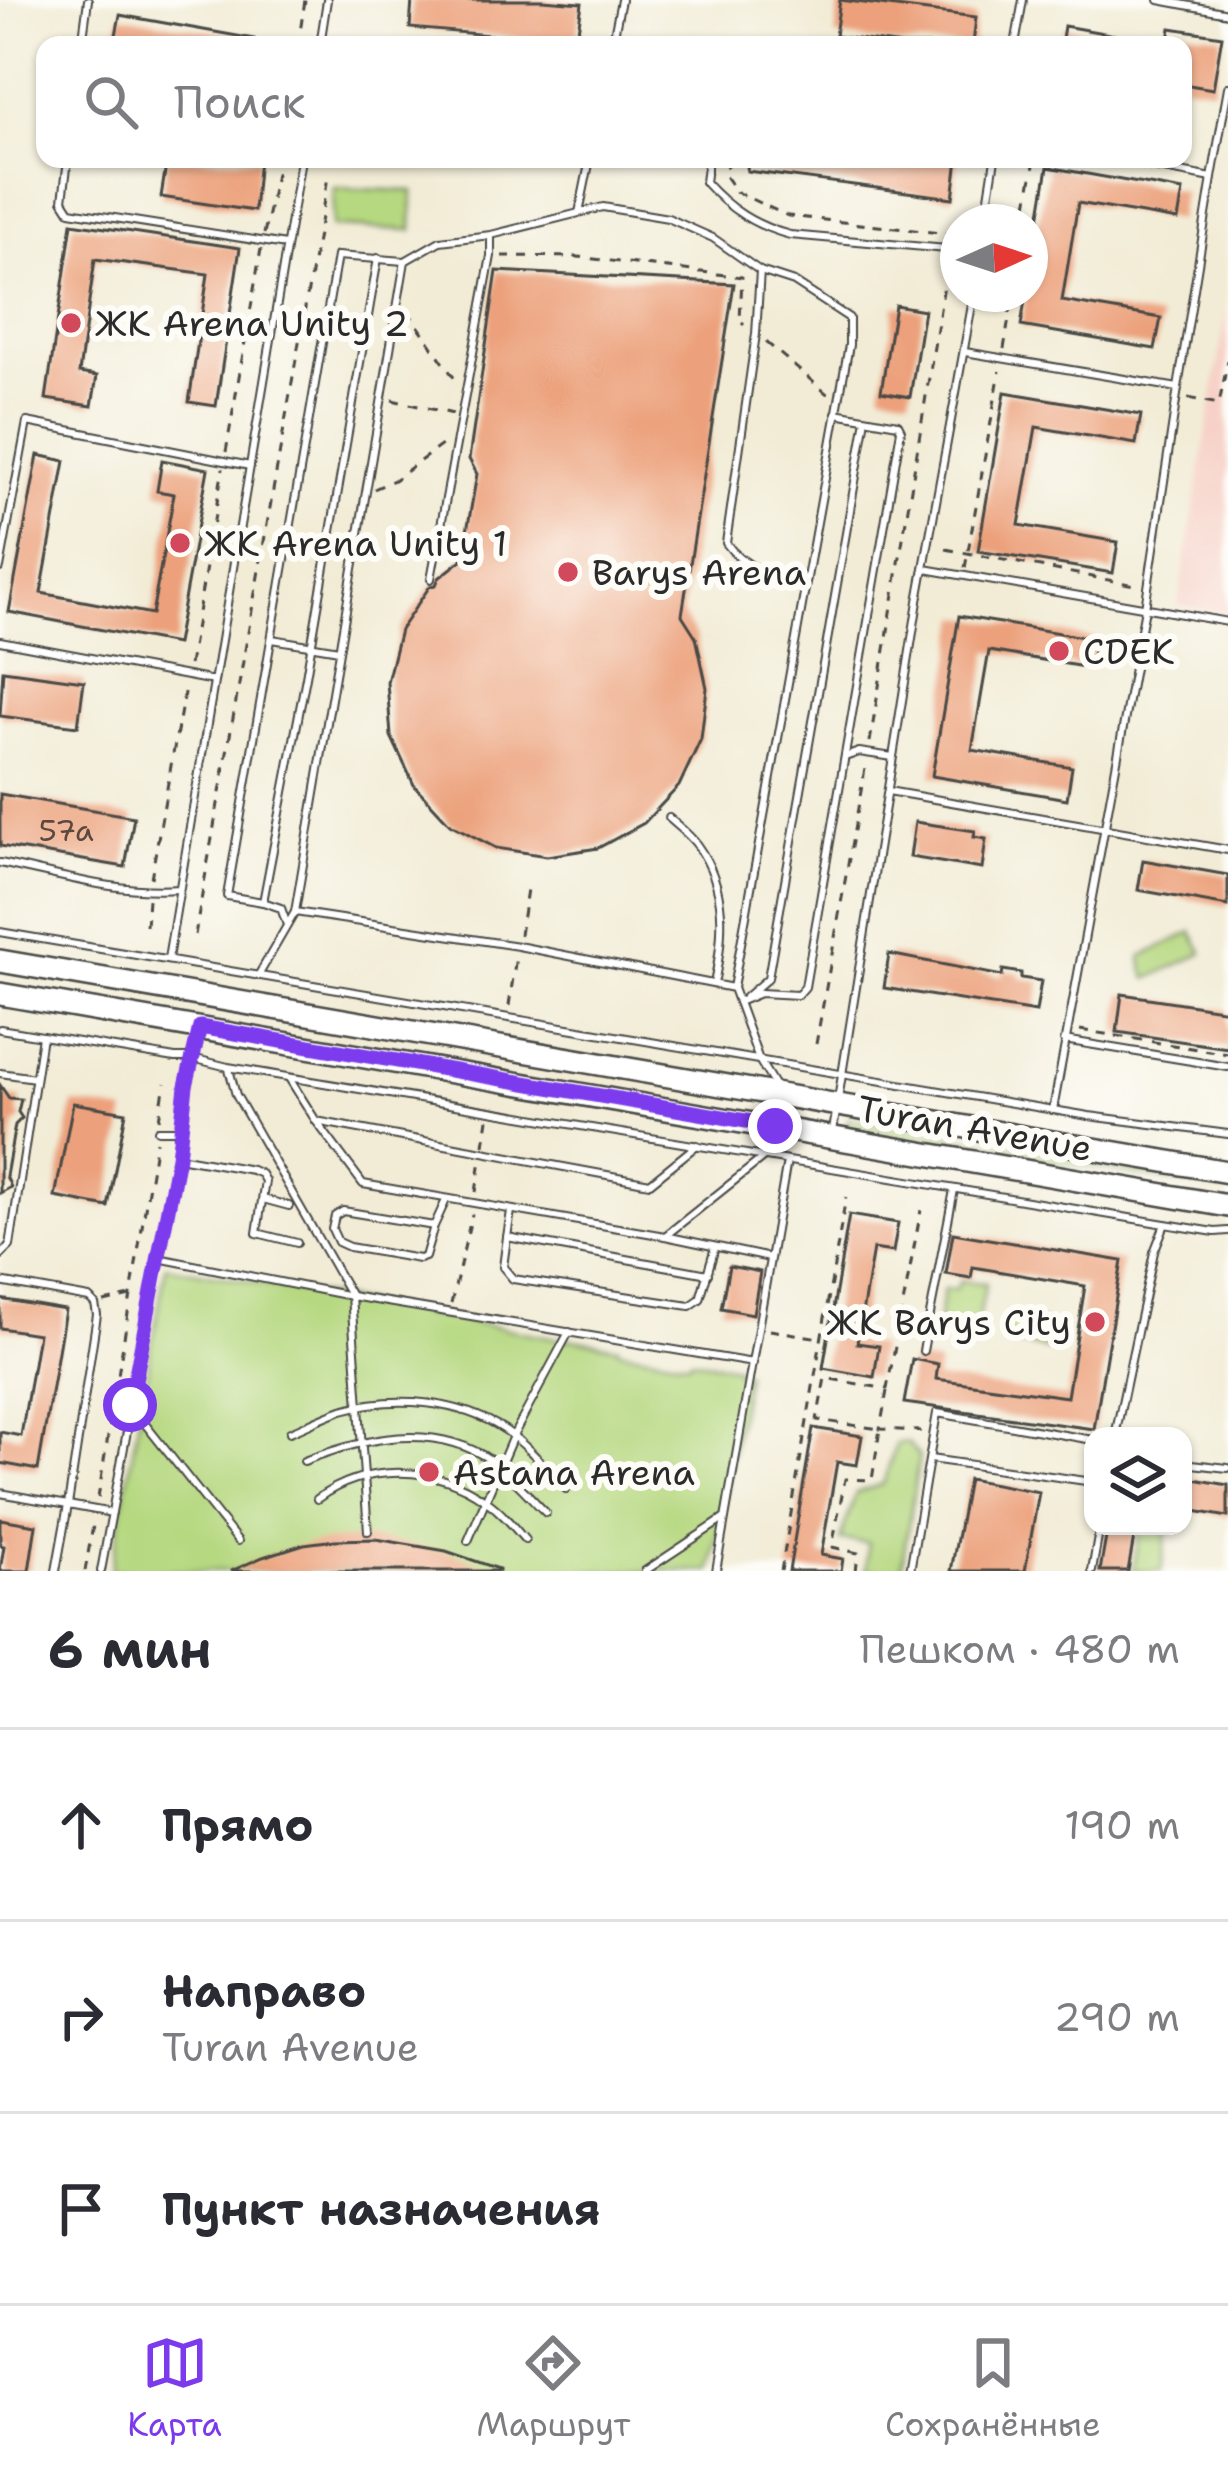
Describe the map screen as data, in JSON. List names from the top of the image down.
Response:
{
  "streets": {
    "main road": ["Turan Avenue"]
  },
  "places": [
    "ЖК Arena Unity 2",
    "ЖК Arena Unity 1",
    "Barys Arena",
    "CDEK",
    "ЖК Barys City",
    "Astana Arena"
  ],
  "house_numbers": ["57a"],
  "north": "right",
  "page": {
    "search": "Поиск",
    "heading": ["6 мин", "Пешком · 480 m"],
    "list": [
      ["Прямо", "190 m"],
      ["Направо", "Turan Avenue", "290 m"],
      "Пункт назначения"
    ],
    "nav": ["Карта", "Маршрут", "Сохранённые"]
  }
}
